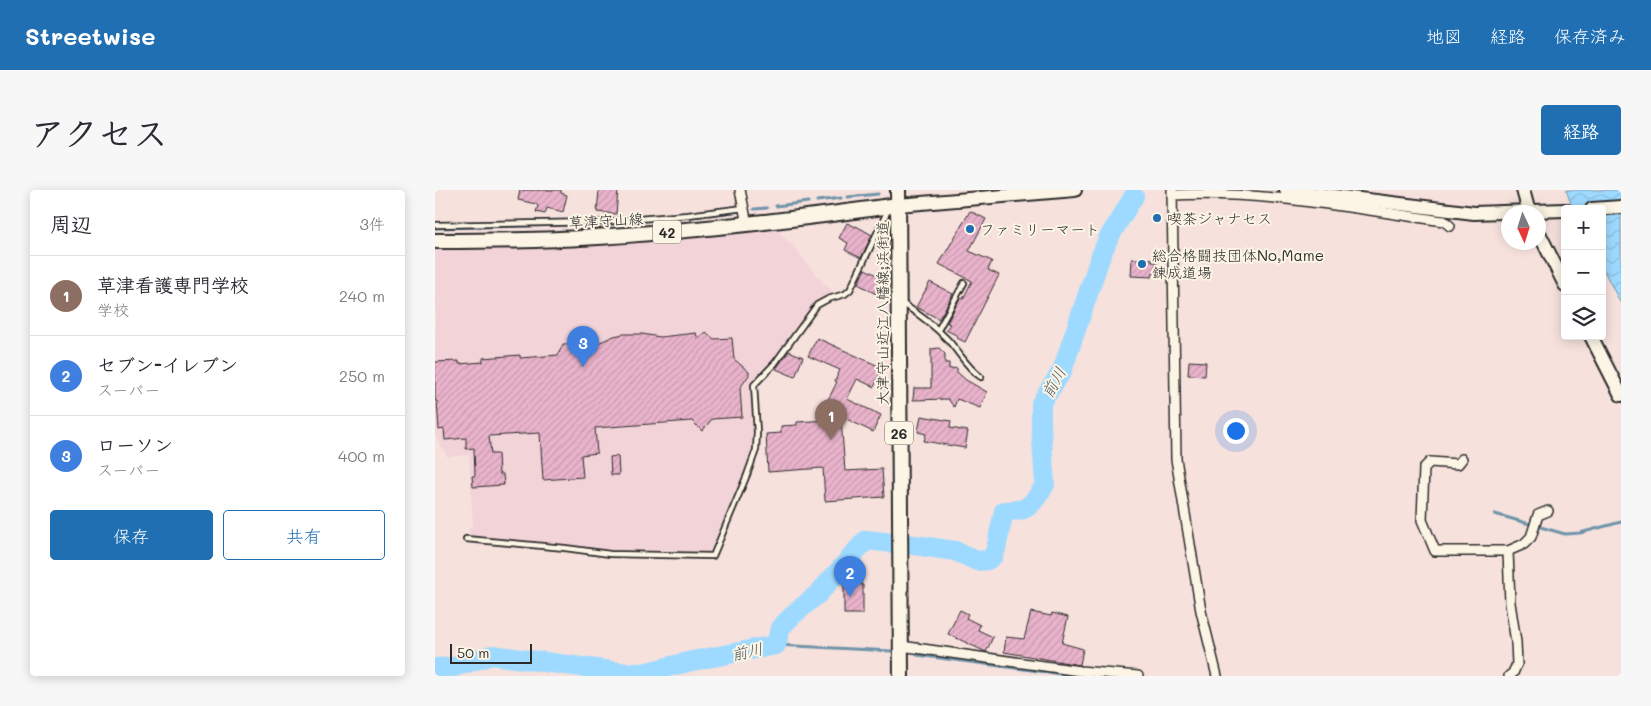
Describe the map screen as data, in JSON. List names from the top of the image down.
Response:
{
  "streets": {
    "main road": [
      "草津守山線",
      "42",
      "大津守山近江八幡線;浜街道",
      "26"
    ]
  },
  "crossings": [
    ["草津守山線", "大津守山近江八幡線;浜街道"]
  ],
  "water": ["前川"],
  "places": ["喫茶ジャナセス", "ファミリーマート", "総合格闘技団体No,Mame 錬成道場"],
  "scale_bar": "50 m",
  "north": "bottom",
  "page": {
    "header": "Streetwise",
    "nav": ["地図", "経路", "保存済み"],
    "title": "アクセス",
    "buttons": [
      "経路",
      ["保存", "共有"]
    ],
    "heading": ["周辺", "3件"],
    "map_buttons": ["+", "−"],
    "list": [
      {
        "mark": "1",
        "name": "草津看護専門学校",
        "note": "学校",
        "value": "240 m"
      },
      {
        "mark": "2",
        "name": "セブン-イレブン",
        "note": "スーパー",
        "value": "250 m"
      },
      {
        "mark": "3",
        "name": "ローソン",
        "note": "スーパー",
        "value": "400 m"
      }
    ],
    "pins": ["3", "1", "2"],
    "scale": "50 m"
  }
}
